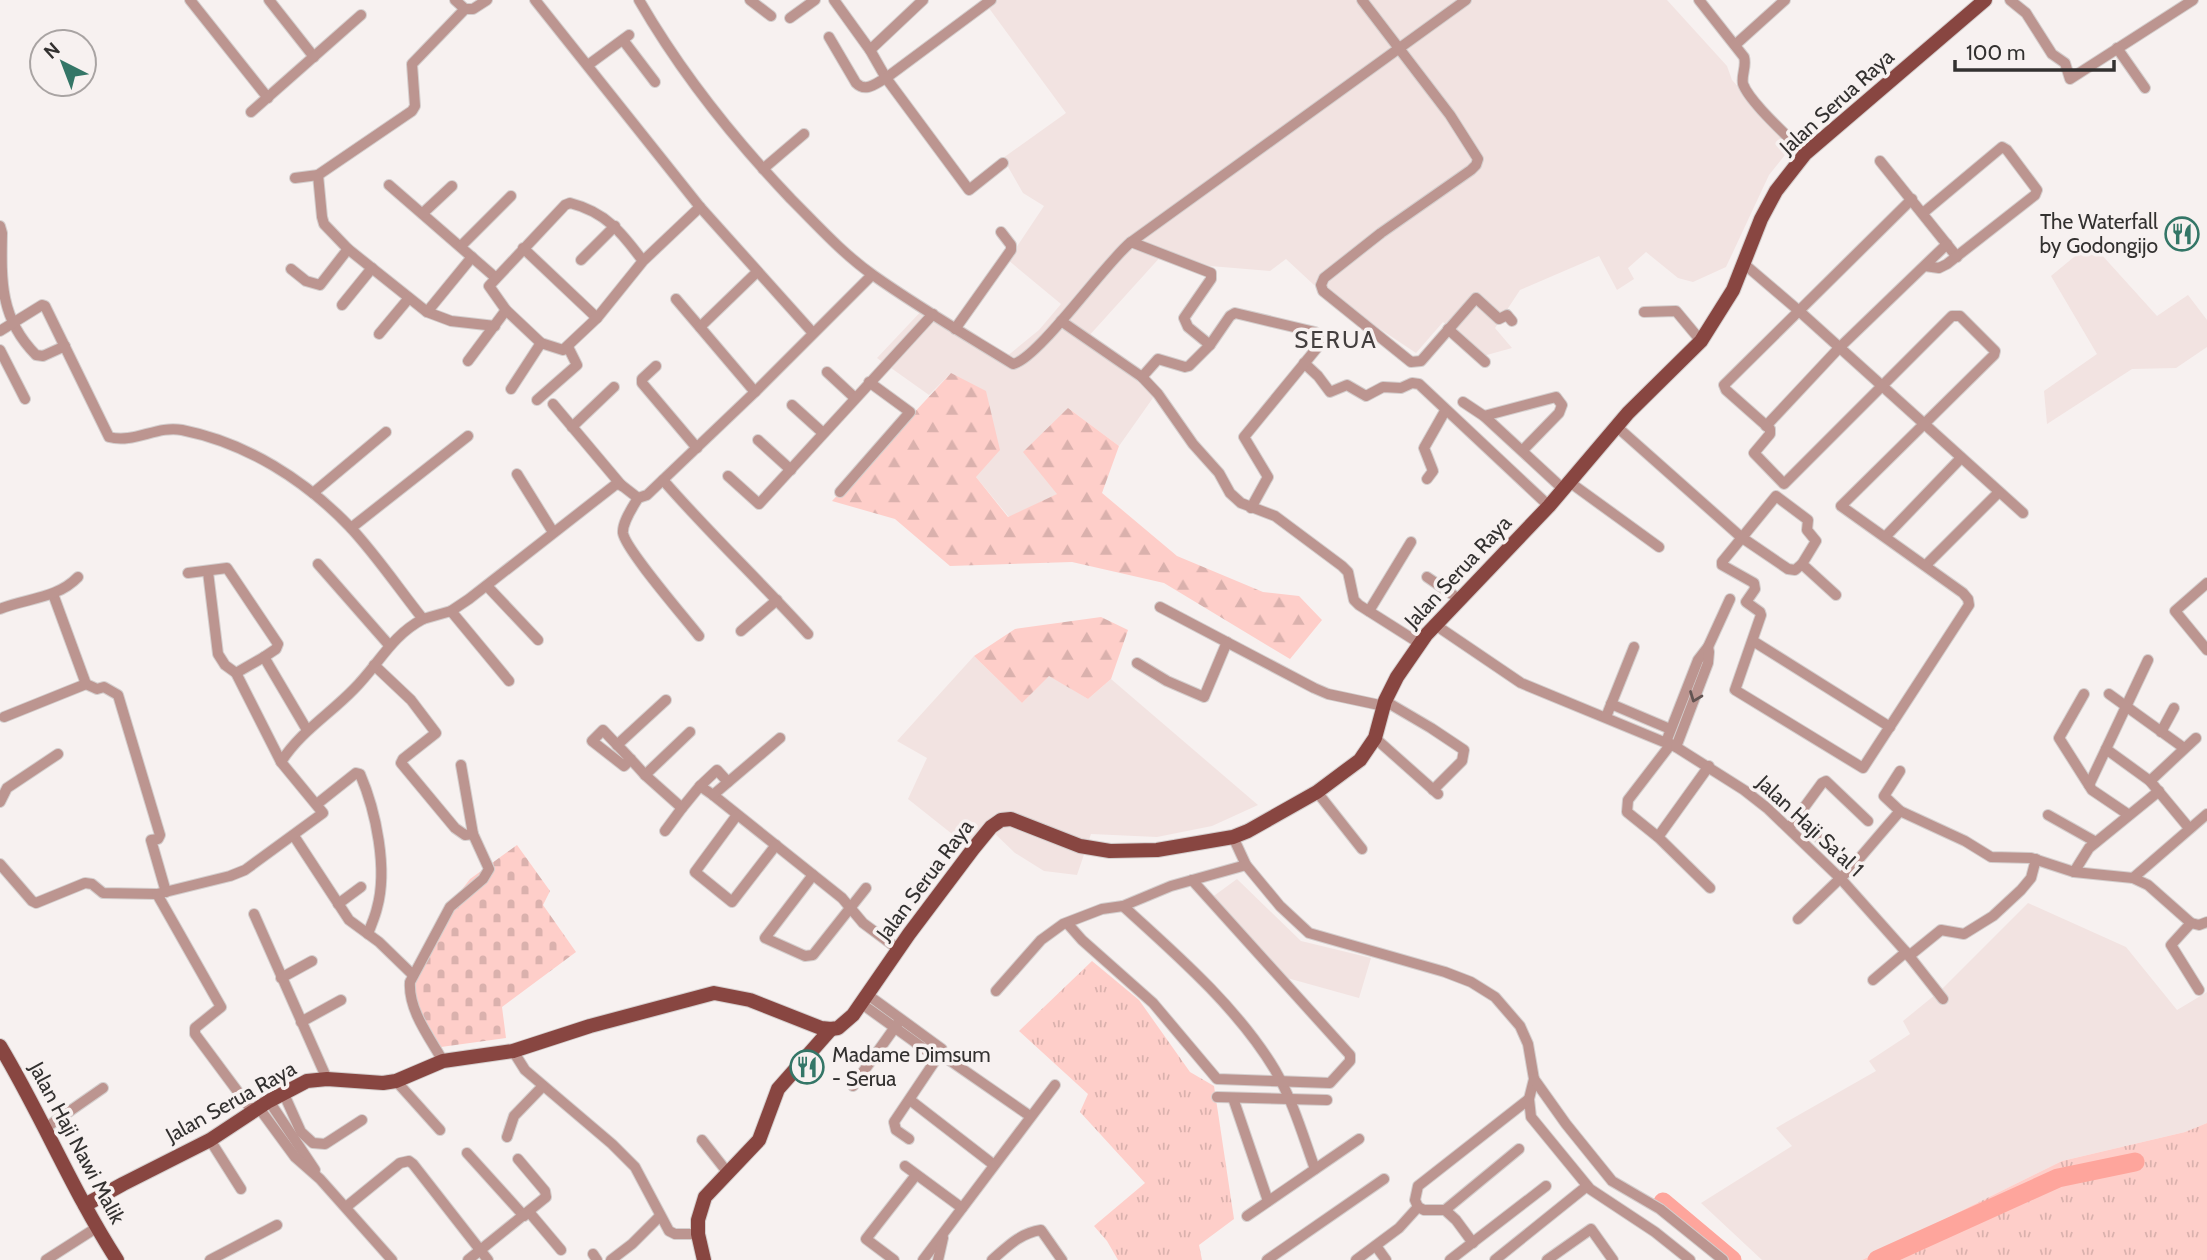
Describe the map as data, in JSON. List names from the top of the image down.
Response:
{
  "streets": {
    "main road": ["Jalan Serua Raya", "Jalan Haji Nawi Malik"],
    "street": ["Jalan Haji Sa'al 1"]
  },
  "crossings": [
    ["Jalan Serua Raya", "Jalan Haji Sa'al 1"],
    ["Jalan Serua Raya", "Jalan Haji Nawi Malik"]
  ],
  "districts": ["SERUA"],
  "places": {
    "restaurant": ["The Waterfall by Godongijo", "Madame Dimsum - Serua"]
  },
  "scale_bar": "100 m",
  "north": "top left"
}
